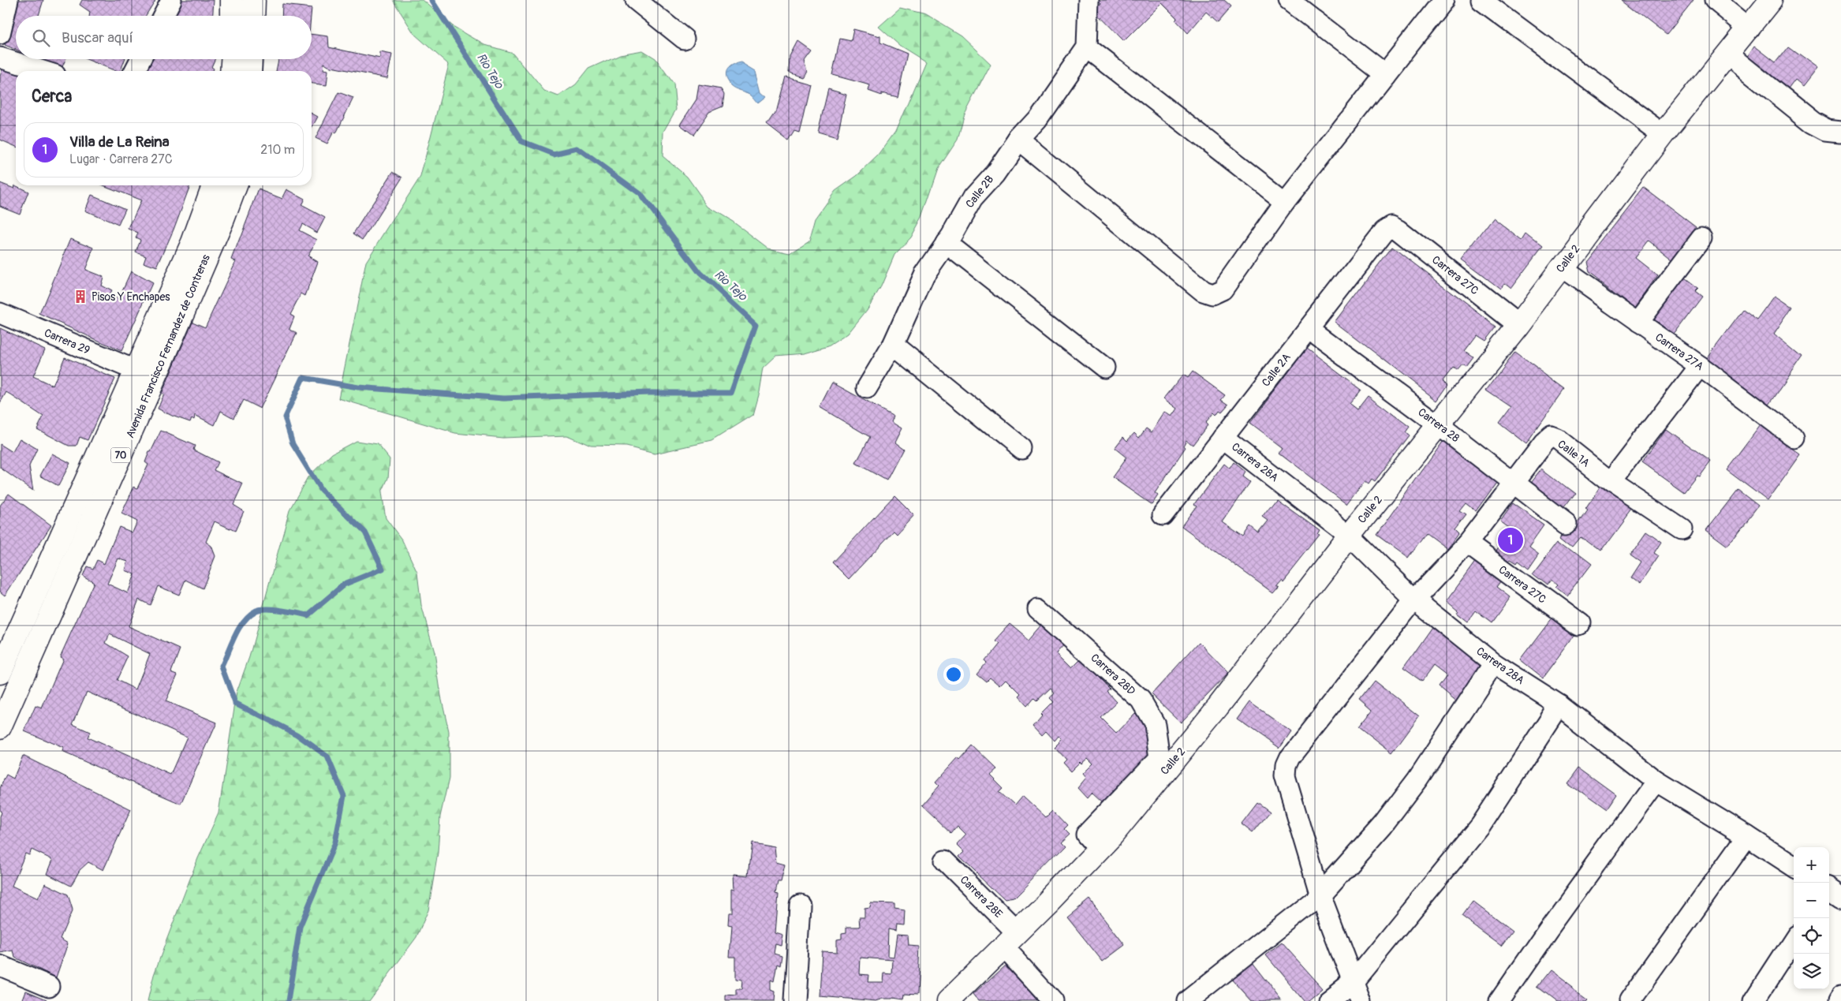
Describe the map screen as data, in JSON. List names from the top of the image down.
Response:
{
  "streets": {
    "street": [
      "Calle 2B",
      "Calle 2",
      "Carrera 27C",
      "Carrera 29",
      "Avenida Francisco Fernandez de Contreras",
      "Carrera 27A",
      "Calle 2A",
      "Carrera 28",
      "Calle 1A",
      "70",
      "Carrera 28A",
      "Carrera 28D",
      "Carrera 28E"
    ]
  },
  "crossings": [
    ["Calle 2", "Carrera 27C"],
    ["Calle 2", "Carrera 27A"],
    ["Calle 2", "Carrera 28"],
    ["Calle 2", "Carrera 28A"],
    ["Calle 2", "Carrera 28D"],
    ["Calle 2", "Carrera 28E"],
    ["Carrera 27C", "Calle 2A"],
    ["Carrera 27C", "Calle 1A"],
    ["Carrera 29", "Avenida Francisco Fernandez de Contreras"],
    ["Calle 2A", "Carrera 28"],
    ["Calle 2A", "Carrera 28A"],
    ["Carrera 28", "Calle 1A"],
    ["Calle 1A", "Carrera 28A"]
  ],
  "water": ["Rio Tejo"],
  "places": {
    "building": ["Pisos Y Enchapes"]
  },
  "page": {
    "search": "Buscar aquí",
    "heading": "Cerca",
    "list": [
      {
        "mark": "1",
        "name": "Villa de La Reina",
        "note": "Lugar · Carrera 27C",
        "value": "210 m"
      }
    ],
    "pins": "1",
    "map_buttons": ["+", "−"]
  }
}
